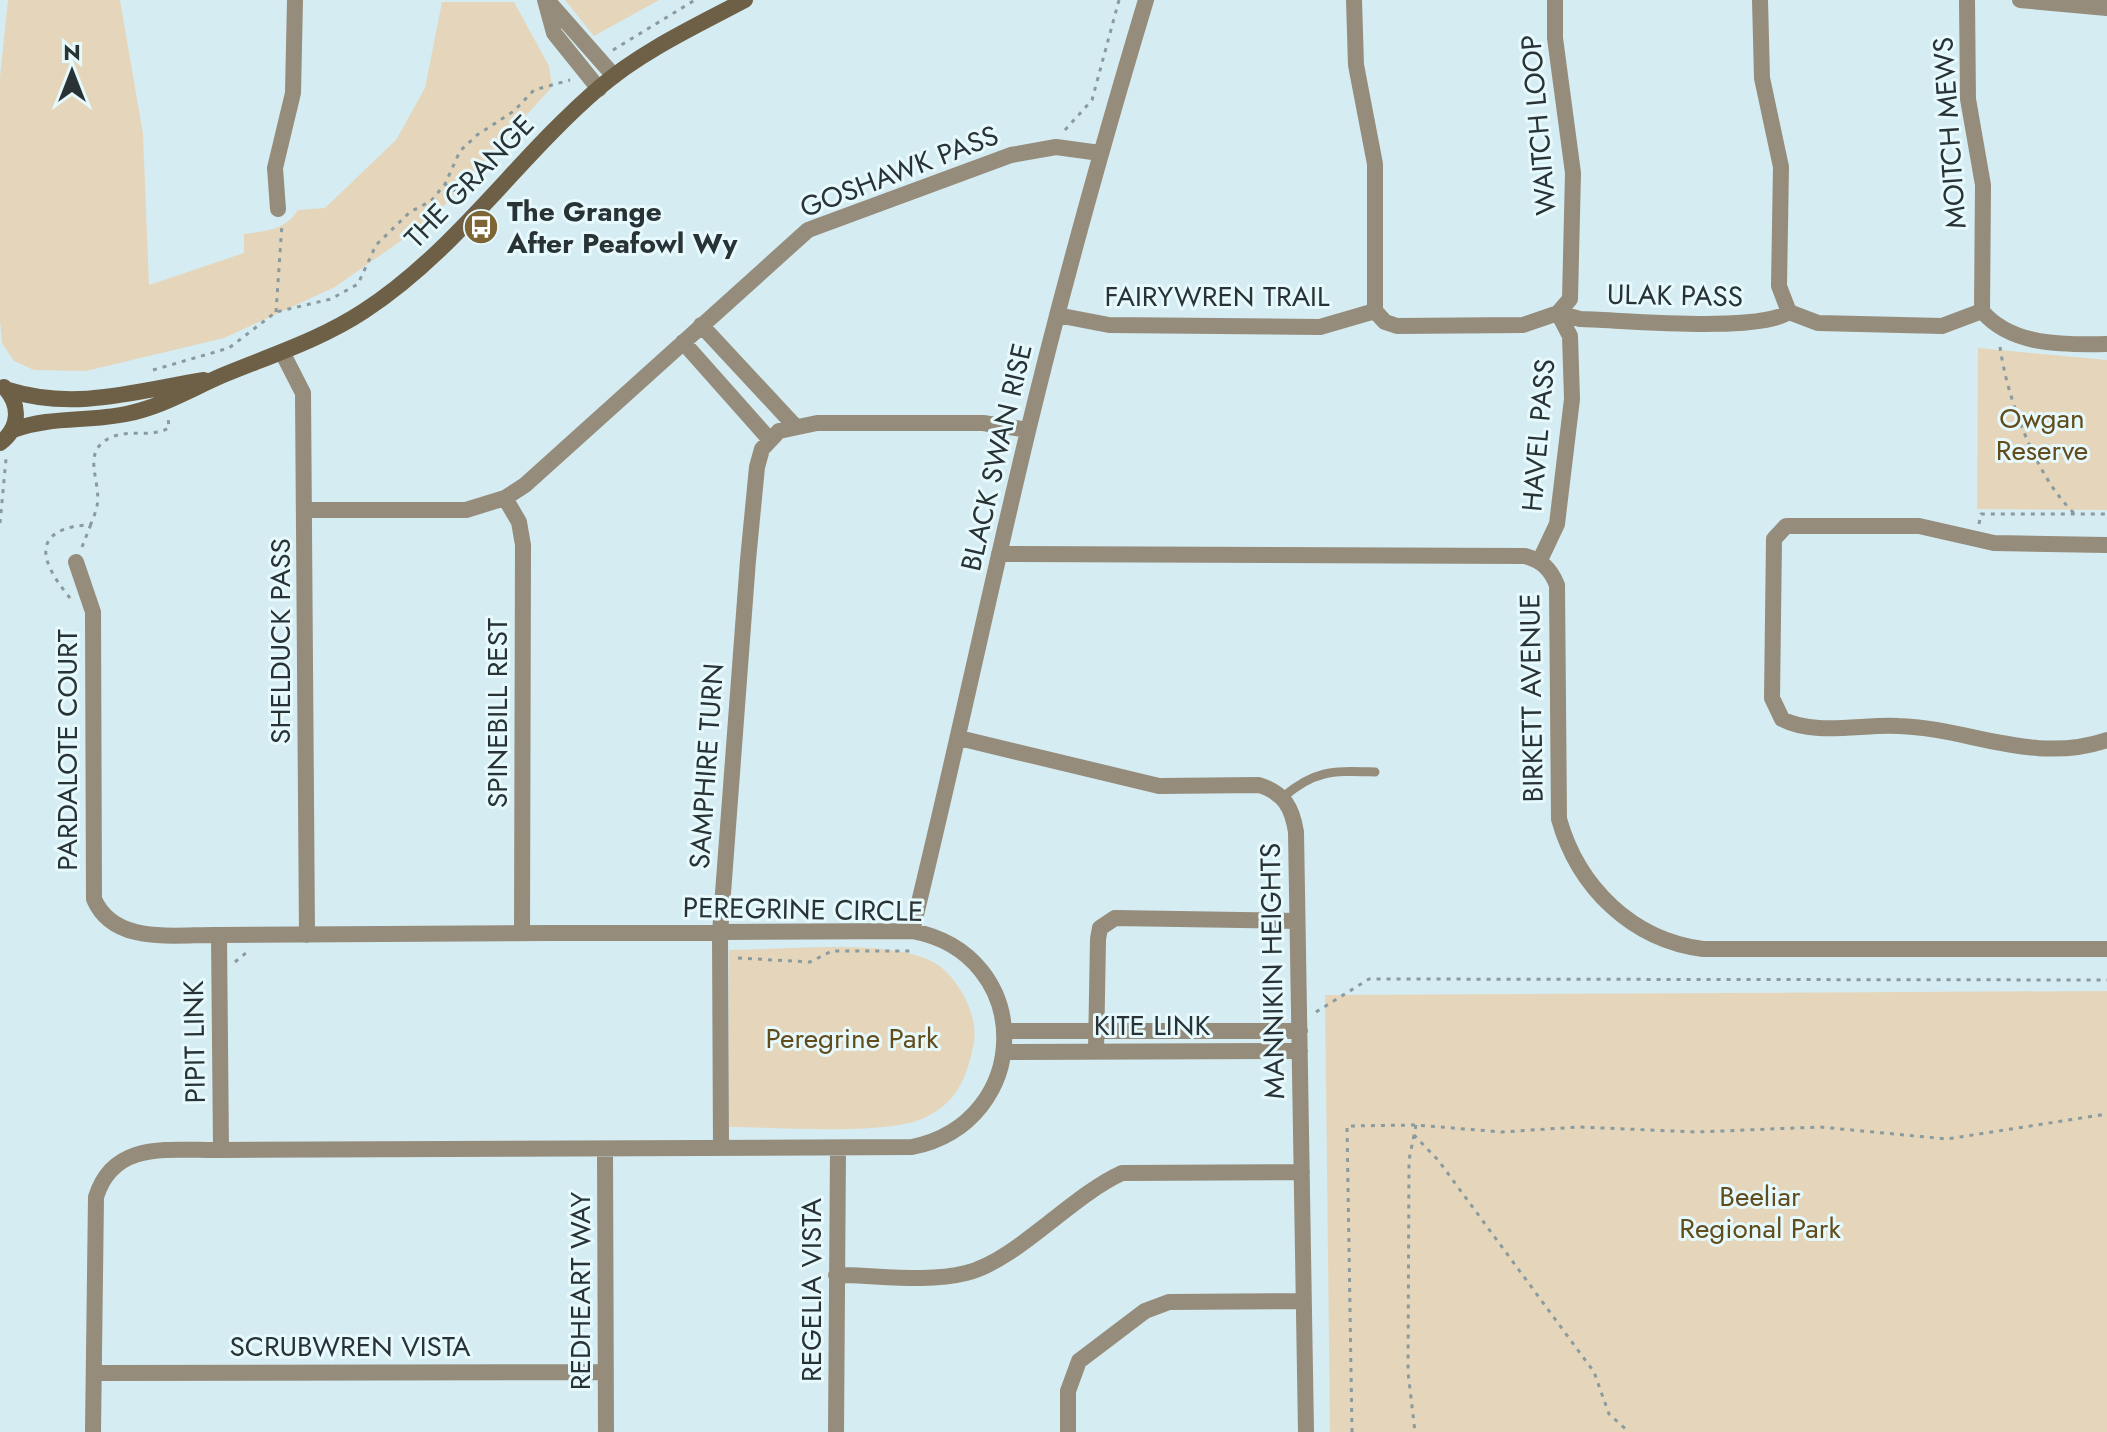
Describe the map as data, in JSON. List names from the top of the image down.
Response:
{
  "streets": {
    "street": [
      "WAITCH LOOP",
      "MOITCH MEWS",
      "GOSHAWK PASS",
      "THE GRANGE",
      "ULAK PASS",
      "FAIRYWREN TRAIL",
      "HAVEL PASS",
      "BLACK SWAN RISE",
      "SHELDUCK PASS",
      "BIRKETT AVENUE",
      "SPINEBILL REST",
      "PARDALOTE COURT",
      "SAMPHIRE TURN",
      "PEREGRINE CIRCLE",
      "MANNIKIN HEIGHTS",
      "KITE LINK",
      "PIPIT LINK",
      "REGELIA VISTA",
      "REDHEART WAY",
      "SCRUBWREN VISTA"
    ]
  },
  "crossings": [
    ["WAITCH LOOP", "ULAK PASS"],
    ["WAITCH LOOP", "HAVEL PASS"],
    ["GOSHAWK PASS", "BLACK SWAN RISE"],
    ["GOSHAWK PASS", "SHELDUCK PASS"],
    ["GOSHAWK PASS", "SPINEBILL REST"],
    ["THE GRANGE", "SHELDUCK PASS"],
    ["ULAK PASS", "HAVEL PASS"],
    ["FAIRYWREN TRAIL", "BLACK SWAN RISE"],
    ["HAVEL PASS", "BIRKETT AVENUE"],
    ["BLACK SWAN RISE", "BIRKETT AVENUE"],
    ["BLACK SWAN RISE", "PEREGRINE CIRCLE"],
    ["SHELDUCK PASS", "PEREGRINE CIRCLE"],
    ["SPINEBILL REST", "PEREGRINE CIRCLE"],
    ["PARDALOTE COURT", "PEREGRINE CIRCLE"],
    ["SAMPHIRE TURN", "PEREGRINE CIRCLE"],
    ["PEREGRINE CIRCLE", "KITE LINK"],
    ["PEREGRINE CIRCLE", "PIPIT LINK"],
    ["PEREGRINE CIRCLE", "REGELIA VISTA"],
    ["PEREGRINE CIRCLE", "REDHEART WAY"],
    ["PEREGRINE CIRCLE", "SCRUBWREN VISTA"],
    ["MANNIKIN HEIGHTS", "KITE LINK"],
    ["REDHEART WAY", "SCRUBWREN VISTA"]
  ],
  "parks": ["Owgan Reserve", "Peregrine Park", "Beeliar Regional Park"],
  "places": {
    "bus stop": ["The Grange After Peafowl Wy"]
  },
  "north": "top"
}
